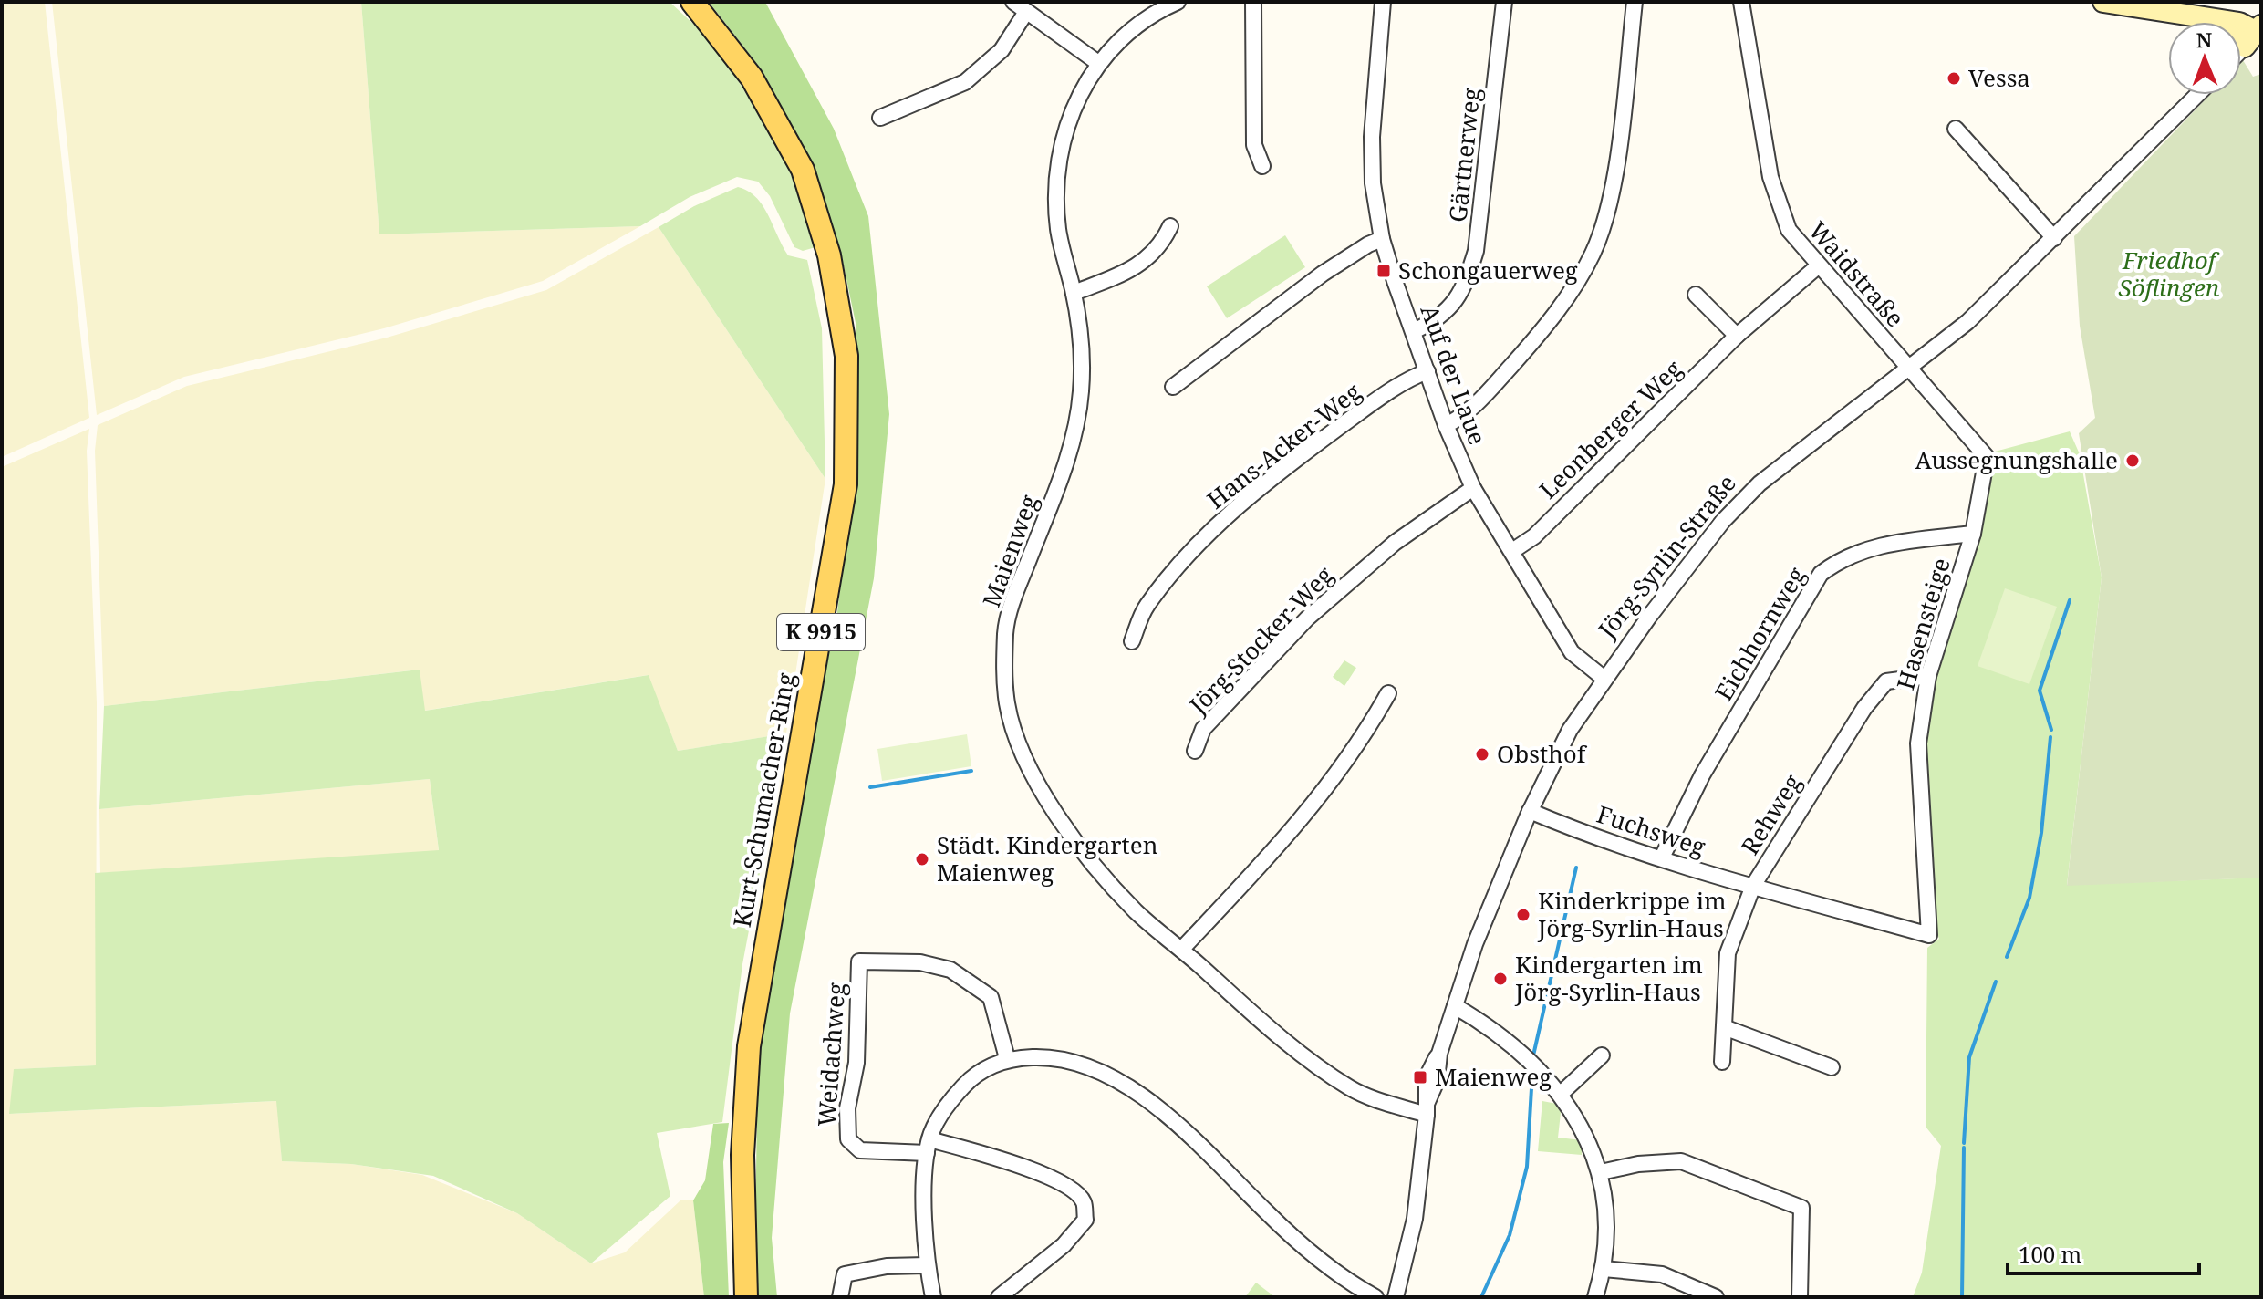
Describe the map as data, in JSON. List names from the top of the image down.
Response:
{
  "streets": {
    "main road": ["K 9915", "Kurt-Schumacher-Ring"],
    "street": [
      "Gärtnerweg",
      "Waidstraße",
      "Auf der Laue",
      "Leonberger Weg",
      "Hans-Acker-Weg",
      "Maienweg",
      "Jörg-Syrlin-Straße",
      "Hasensteige",
      "Eichhornweg",
      "Jörg-Stocker-Weg",
      "Rehweg",
      "Fuchsweg",
      "Weidachweg"
    ]
  },
  "crossings": [
    ["Gärtnerweg", "Auf der Laue"],
    ["Waidstraße", "Leonberger Weg"],
    ["Waidstraße", "Jörg-Syrlin-Straße"],
    ["Waidstraße", "Hasensteige"],
    ["Auf der Laue", "Leonberger Weg"],
    ["Auf der Laue", "Hans-Acker-Weg"],
    ["Auf der Laue", "Jörg-Syrlin-Straße"],
    ["Auf der Laue", "Jörg-Stocker-Weg"],
    ["Maienweg", "Jörg-Syrlin-Straße"],
    ["Jörg-Syrlin-Straße", "Fuchsweg"],
    ["Hasensteige", "Eichhornweg"],
    ["Hasensteige", "Rehweg"],
    ["Hasensteige", "Fuchsweg"],
    ["Eichhornweg", "Fuchsweg"],
    ["Rehweg", "Fuchsweg"]
  ],
  "parks": ["Friedhof Söflingen"],
  "places": {
    "other": [
      "Vessa",
      "Aussegnungshalle",
      "Obsthof",
      "Städt. Kindergarten Maienweg",
      "Kinderkrippe im Jörg-Syrlin-Haus",
      "Kindergarten im Jörg-Syrlin-Haus"
    ],
    "transit": ["Schongauerweg", "Maienweg"]
  },
  "scale_bar": "100 m",
  "north": "top"
}
